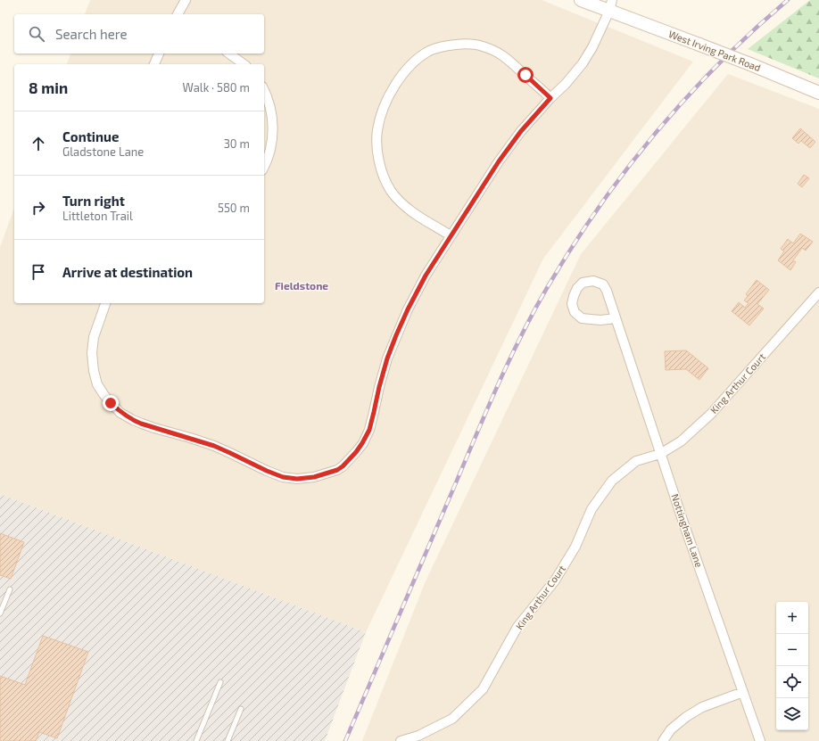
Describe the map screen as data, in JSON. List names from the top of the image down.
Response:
{
  "streets": {
    "main road": ["West Irving Park Road"],
    "street": ["King Arthur Court", "Nottingham Lane"]
  },
  "crossings": [
    ["King Arthur Court", "Nottingham Lane"]
  ],
  "districts": ["Fieldstone"],
  "page": {
    "search": "Search here",
    "heading": ["8 min", "Walk · 580 m"],
    "list": [
      ["Continue", "Gladstone Lane", "30 m"],
      ["Turn right", "Littleton Trail", "550 m"],
      "Arrive at destination"
    ],
    "map_buttons": ["+", "−"]
  }
}
